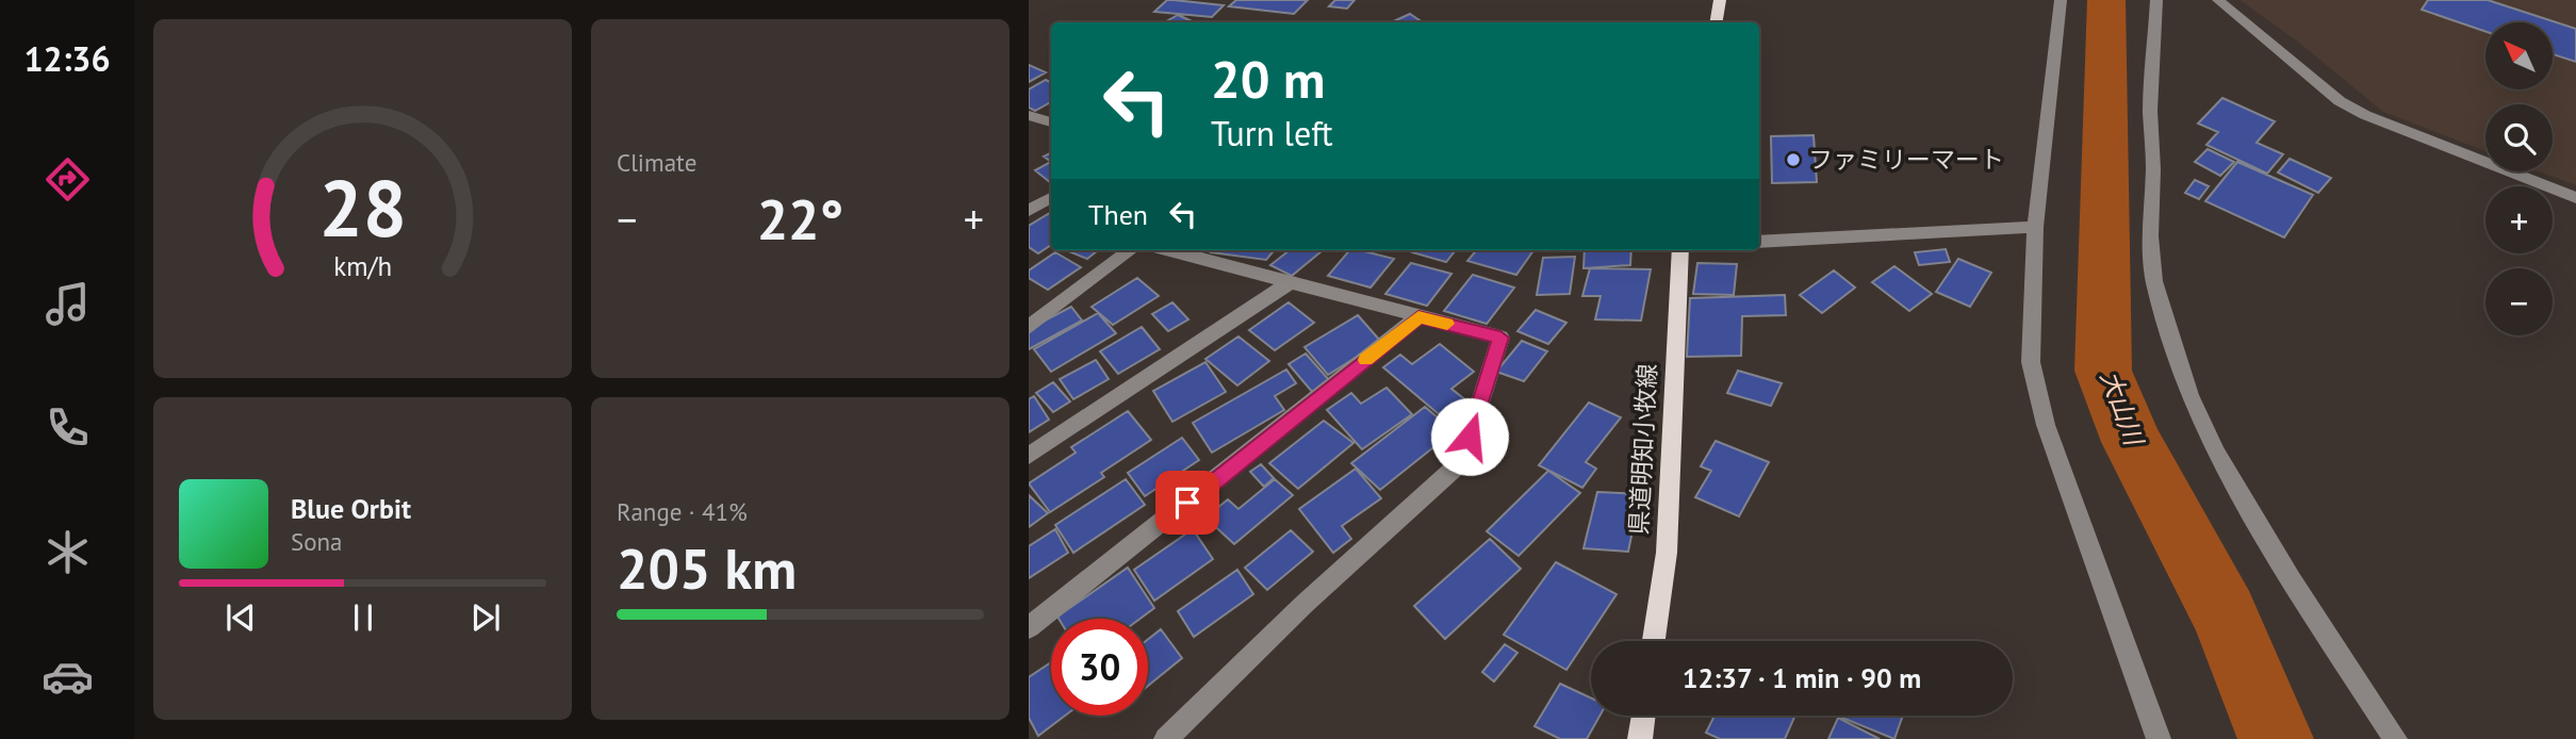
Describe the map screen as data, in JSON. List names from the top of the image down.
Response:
{
  "streets": {
    "main road": ["県道明知小牧線"]
  },
  "water": ["大山川"],
  "places": ["ファミリーマート"],
  "north": "top left",
  "page": {
    "tabs": "12:36",
    "tile": [
      "Climate",
      ["Range · 41%", "205 km"]
    ],
    "map_buttons": ["+", "−"],
    "turn": ["20 m", "Turn left"],
    "then": "Then",
    "heat": ["−", "22°", "+"],
    "song": ["Blue Orbit", "Sona"],
    "limit": "30",
    "trip": "12:37 · 1 min · 90 m",
    "gauge": ["28", "km/h"]
  }
}
